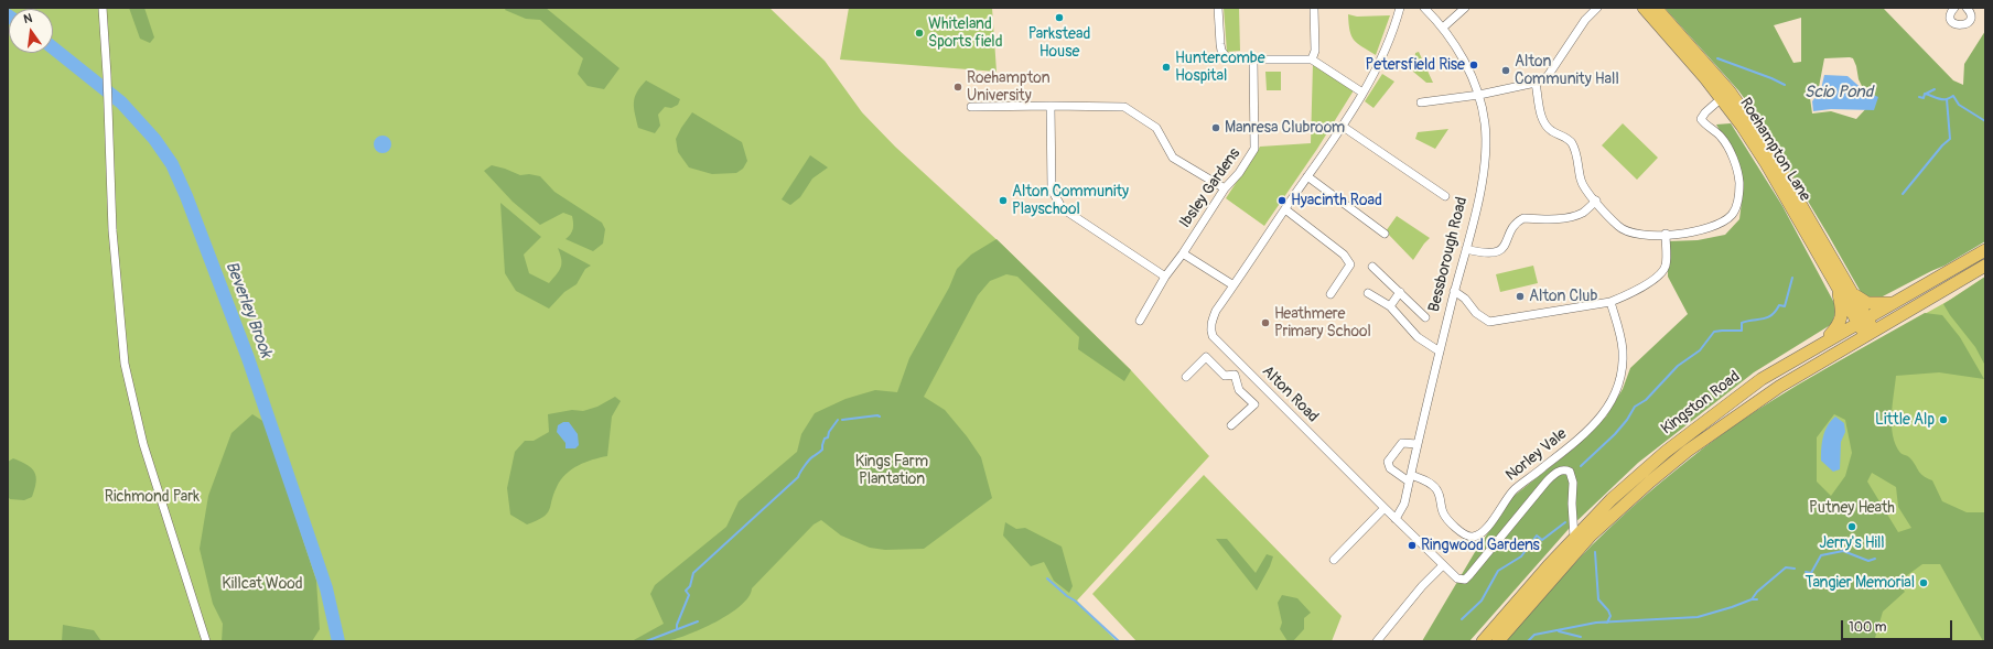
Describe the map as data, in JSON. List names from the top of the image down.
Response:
{
  "streets": {
    "highway": ["Roehampton Lane", "Kingston Road"],
    "street": [
      "Ibsley Gardens",
      "Bessborough Road",
      "Alton Road",
      "Norley Vale"
    ]
  },
  "crossings": [
    ["Roehampton Lane", "Kingston Road"],
    ["Ibsley Gardens", "Alton Road"],
    ["Bessborough Road", "Alton Road"],
    ["Bessborough Road", "Norley Vale"],
    ["Alton Road", "Kingston Road"]
  ],
  "water": ["Scio Pond", "Beverley Brook"],
  "parks": [
    "Kings Farm Plantation",
    "Richmond Park",
    "Putney Heath",
    "Killcat Wood"
  ],
  "places": [
    "Parkstead House",
    "Whiteland Sports field",
    "Petersfield Rise",
    "Huntercombe Hospital",
    "Alton Community Hall",
    "Roehampton University",
    "Manresa Clubroom",
    "Alton Community Playschool",
    "Hyacinth Road",
    "Alton Club",
    "Heathmere Primary School",
    "Little Alp",
    "Jerry's Hill",
    "Ringwood Gardens",
    "Tangier Memorial"
  ],
  "scale_bar": "100 m",
  "north": "top"
}
